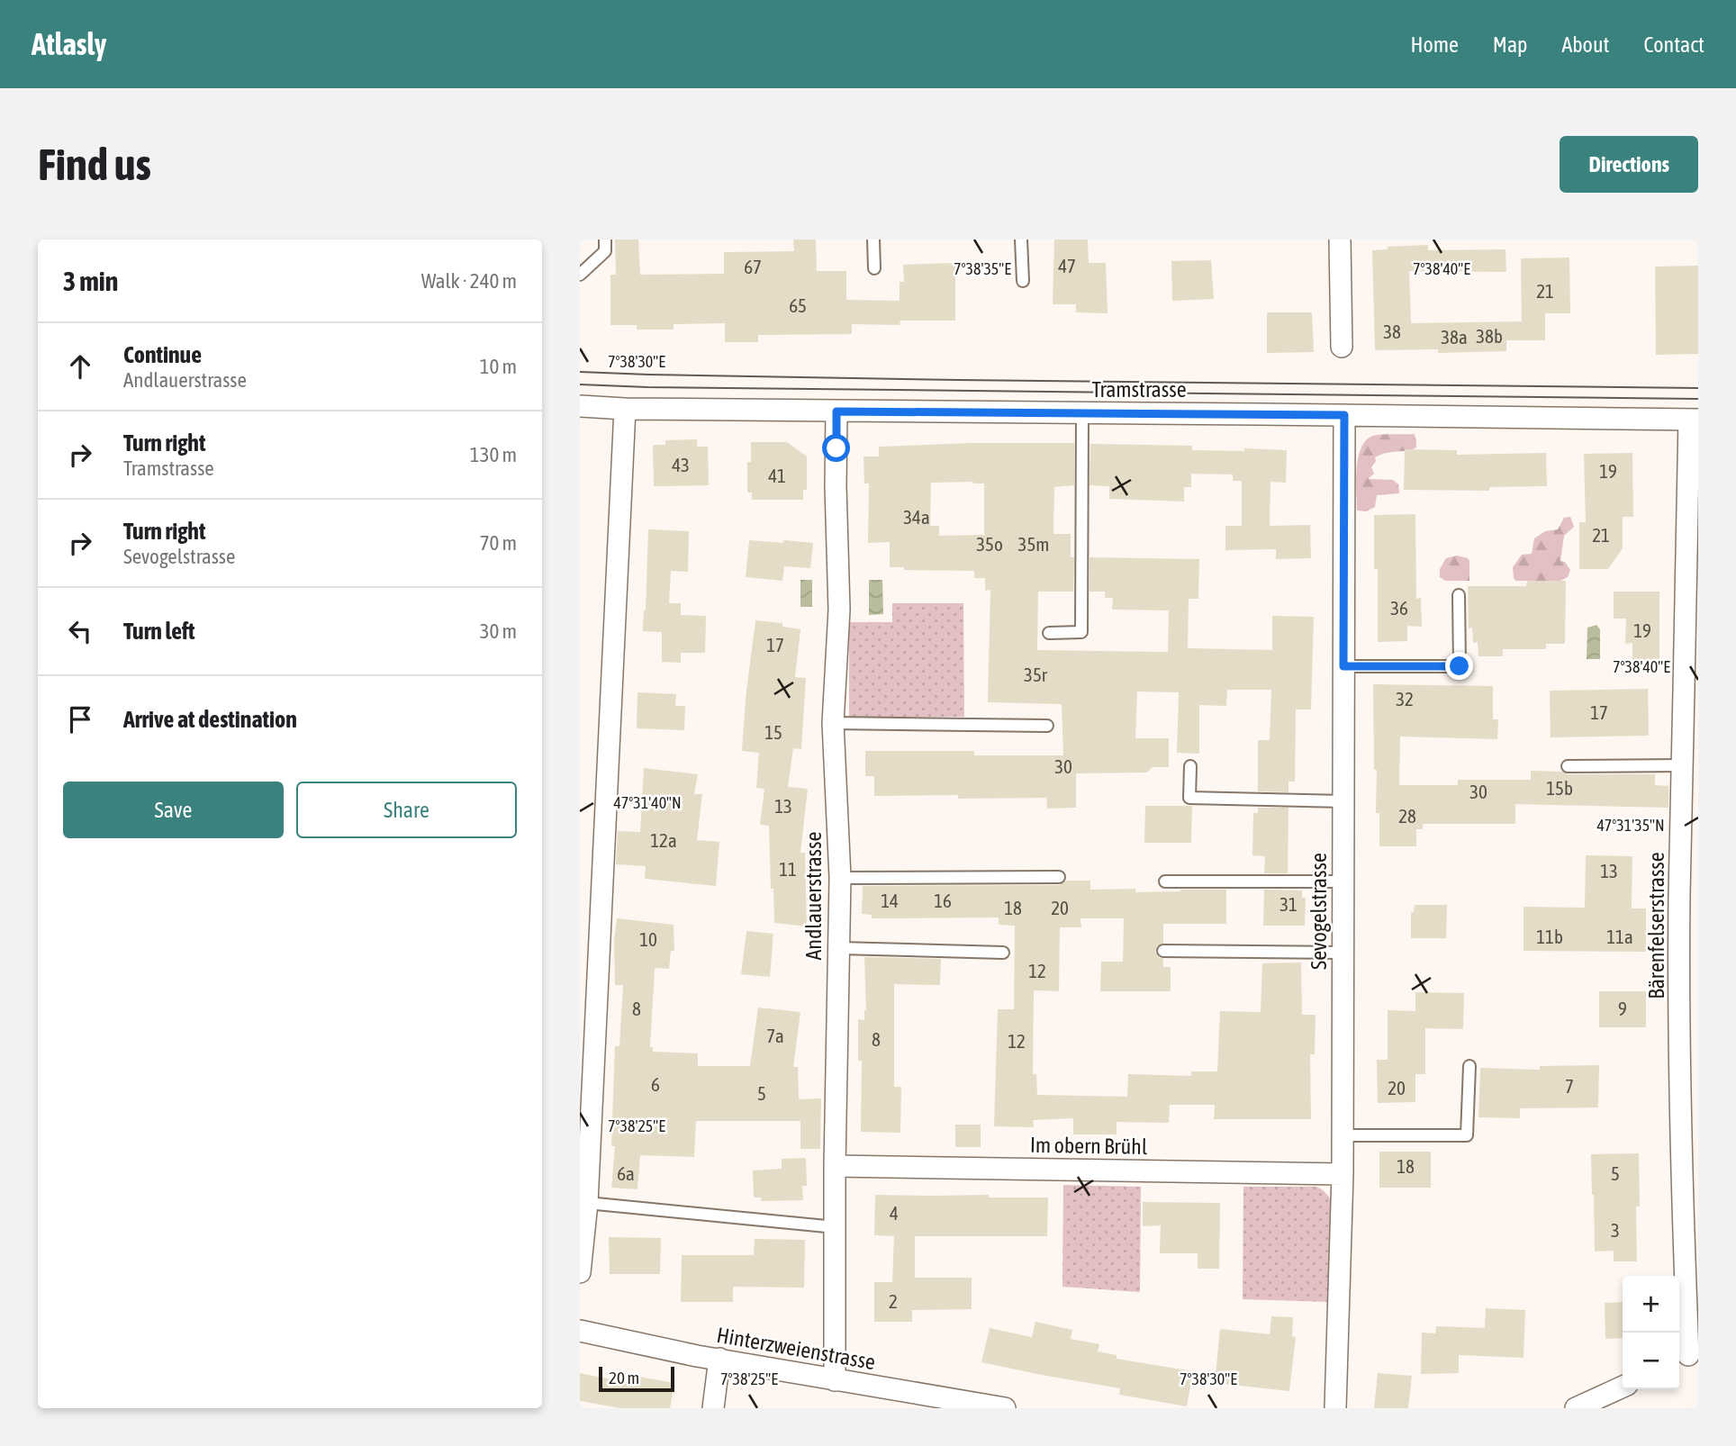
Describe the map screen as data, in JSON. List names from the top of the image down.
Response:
{
  "streets": {
    "street": [
      "Tramstrasse",
      "Andlauerstrasse",
      "Sevogelstrasse",
      "Bärenfelserstrasse",
      "Im obern Brühl",
      "Hinterzweienstrasse"
    ]
  },
  "crossings": [
    ["Tramstrasse", "Andlauerstrasse"],
    ["Tramstrasse", "Sevogelstrasse"],
    ["Tramstrasse", "Bärenfelserstrasse"],
    ["Andlauerstrasse", "Im obern Brühl"],
    ["Andlauerstrasse", "Hinterzweienstrasse"],
    ["Sevogelstrasse", "Im obern Brühl"]
  ],
  "house_numbers": [
    "47",
    "67",
    "21",
    "65",
    "38",
    "38b",
    "38a",
    "43",
    "19",
    "41",
    "34a",
    "21",
    "35o",
    "35m",
    "36",
    "19",
    "17",
    "35r",
    "32",
    "17",
    "15",
    "30",
    "15b",
    "30",
    "13",
    "28",
    "12a",
    "11",
    "13",
    "14",
    "16",
    "31",
    "18",
    "20",
    "11b",
    "11a",
    "10",
    "12",
    "8",
    "9",
    "7a",
    "8",
    "12",
    "6",
    "7",
    "20",
    "5",
    "18",
    "6a",
    "5",
    "4",
    "3",
    "2"
  ],
  "scale_bar": "20 m",
  "page": {
    "header": "Atlasly",
    "nav": [
      "Home",
      "Map",
      "About",
      "Contact"
    ],
    "buttons": [
      "Directions",
      ["Save", "Share"]
    ],
    "title": "Find us",
    "heading": ["3 min", "Walk · 240 m"],
    "list": [
      ["Continue", "Andlauerstrasse", "10 m"],
      ["Turn right", "Tramstrasse", "130 m"],
      ["Turn right", "Sevogelstrasse", "70 m"],
      ["Turn left", "30 m"],
      "Arrive at destination"
    ],
    "map_buttons": ["+", "−"],
    "scale": "20 m"
  },
  "coordinates": [
    "7°38'40\"E",
    "7°38'35\"E",
    "7°38'30\"E",
    "47°31'40\"N",
    "47°31'35\"N",
    "7°38'25\"E"
  ]
}
